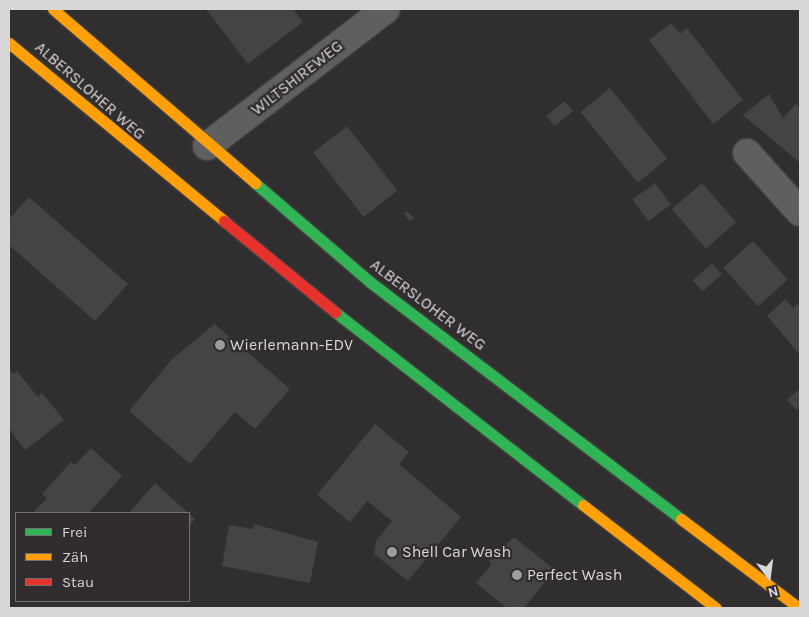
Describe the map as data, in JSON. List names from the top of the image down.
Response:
{
  "streets": {
    "main road": ["ALBERSLOHER WEG"],
    "street": ["WILTSHIREWEG"]
  },
  "crossings": [
    ["WILTSHIREWEG", "ALBERSLOHER WEG"]
  ],
  "places": ["Wierlemann-EDV", "Shell Car Wash", "Perfect Wash"],
  "legend": ["Frei", "Zäh", "Stau"],
  "north": "bottom"
}
